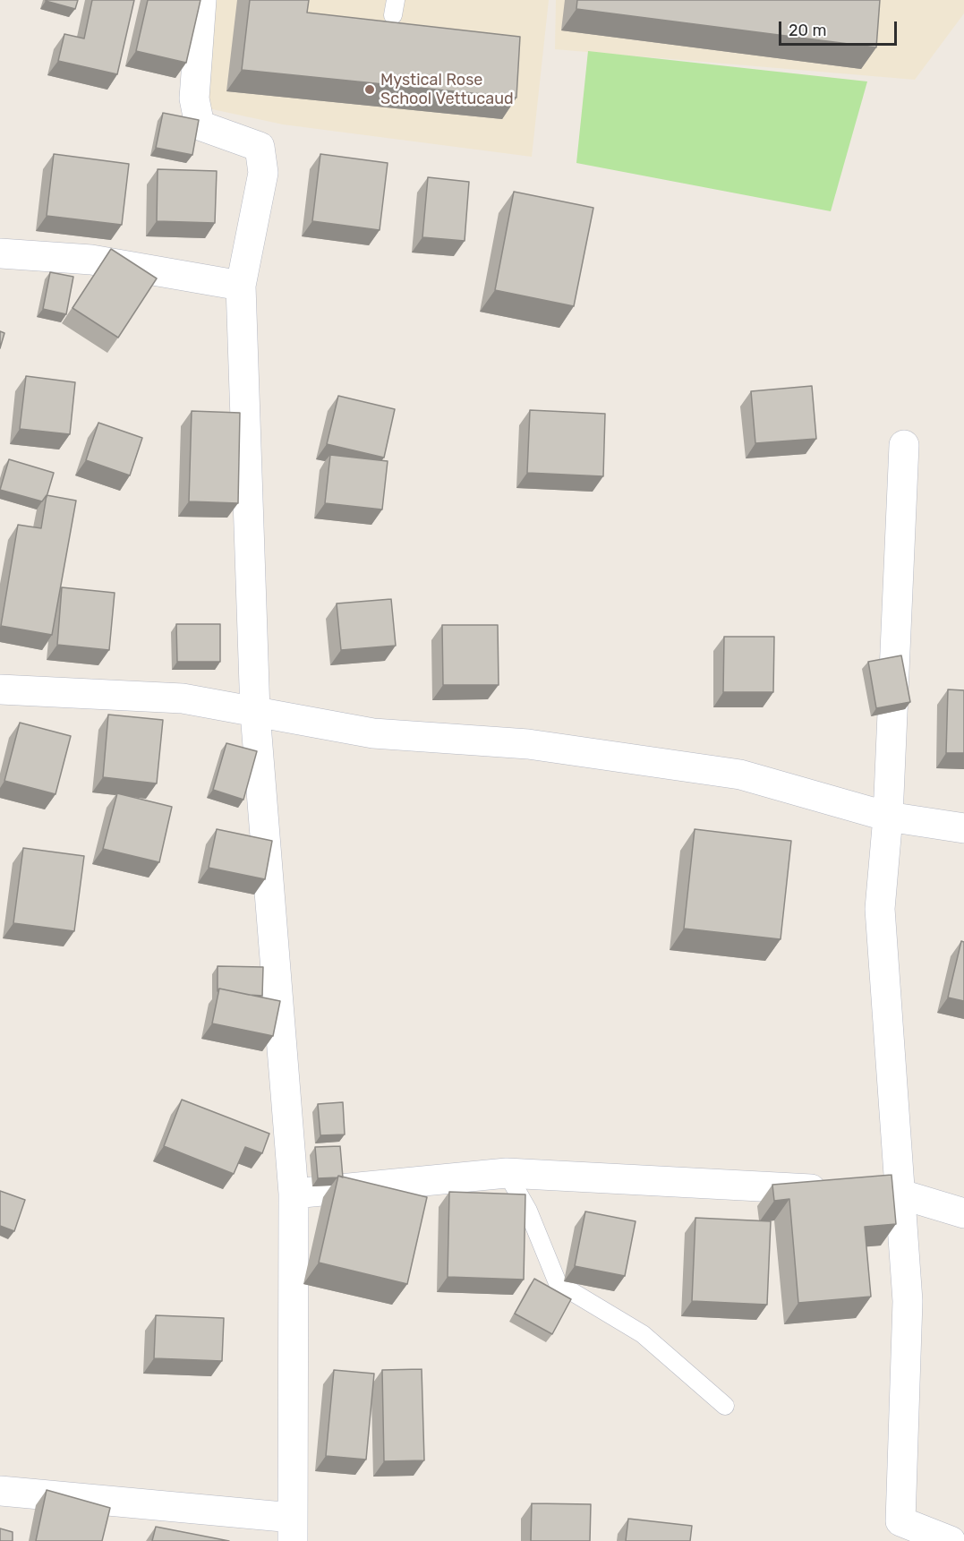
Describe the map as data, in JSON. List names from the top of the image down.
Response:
{
  "places": ["Mystical Rose School Vettucaud"],
  "scale_bar": "20 m"
}
